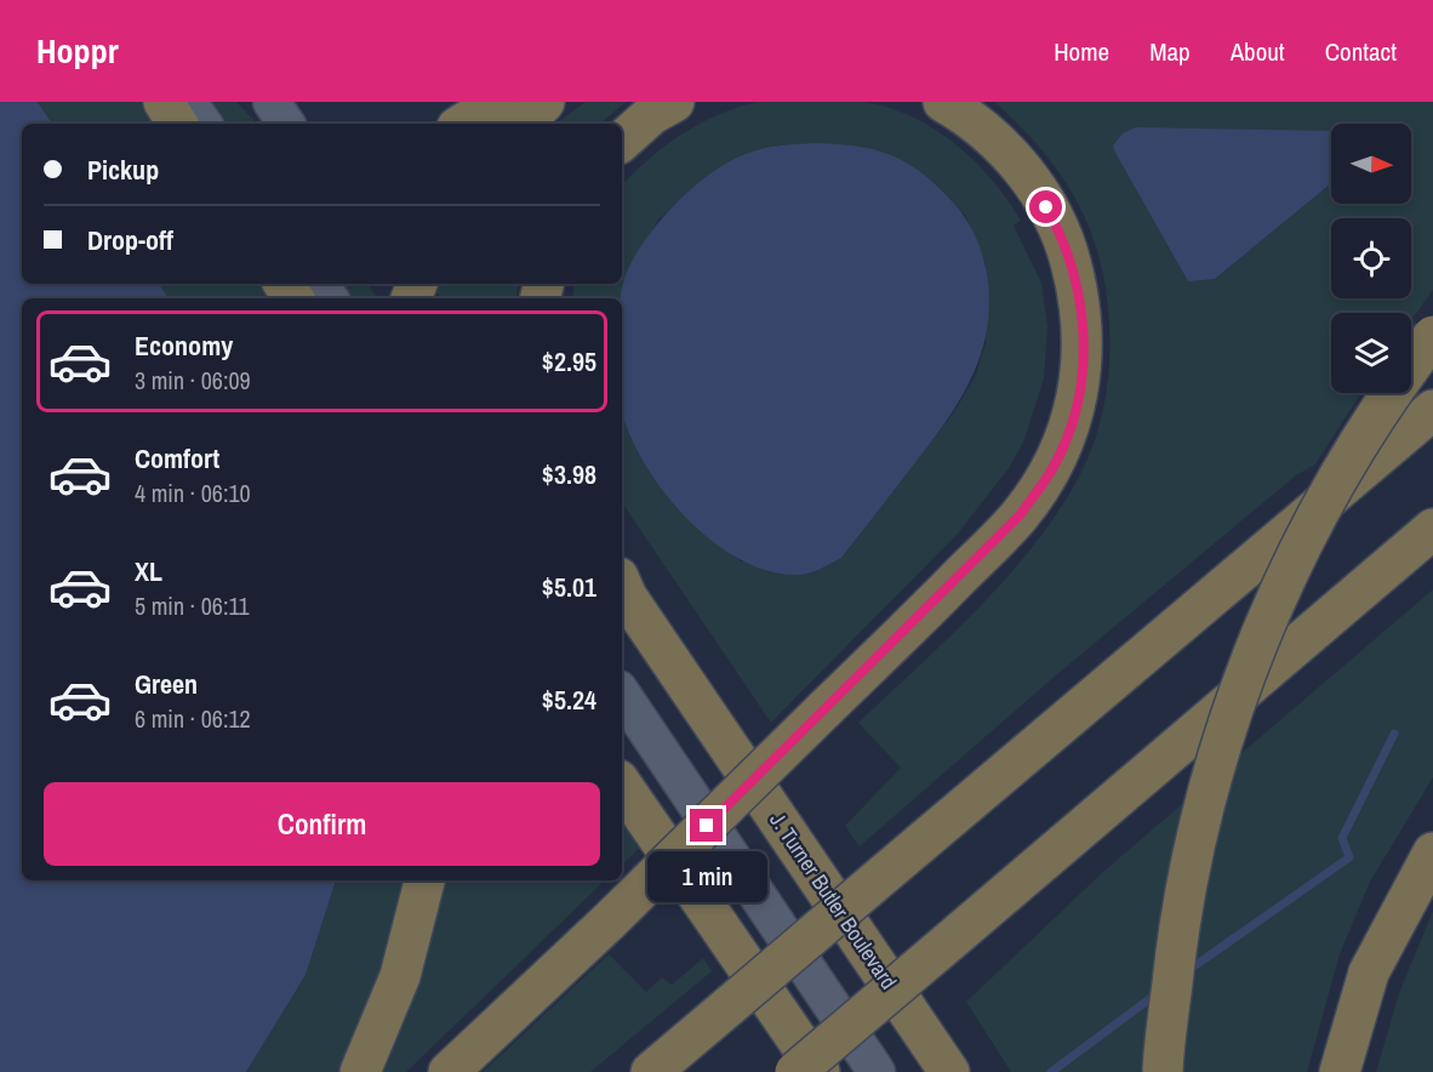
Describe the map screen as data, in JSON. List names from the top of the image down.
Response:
{
  "streets": {
    "highway": ["J. Turner Butler Boulevard"]
  },
  "north": "right",
  "page": {
    "header": "Hoppr",
    "nav": [
      "Home",
      "Map",
      "About",
      "Contact"
    ],
    "banner": ["Pickup", "Drop-off"],
    "list": [
      {
        "name": "Economy",
        "note": "3 min · 06:09",
        "value": "$2.95"
      },
      {
        "name": "Comfort",
        "note": "4 min · 06:10",
        "value": "$3.98"
      },
      {
        "name": "XL",
        "note": "5 min · 06:11",
        "value": "$5.01"
      },
      {
        "name": "Green",
        "note": "6 min · 06:12",
        "value": "$5.24"
      }
    ],
    "buttons": "Confirm",
    "bubble": "1 min"
  }
}
